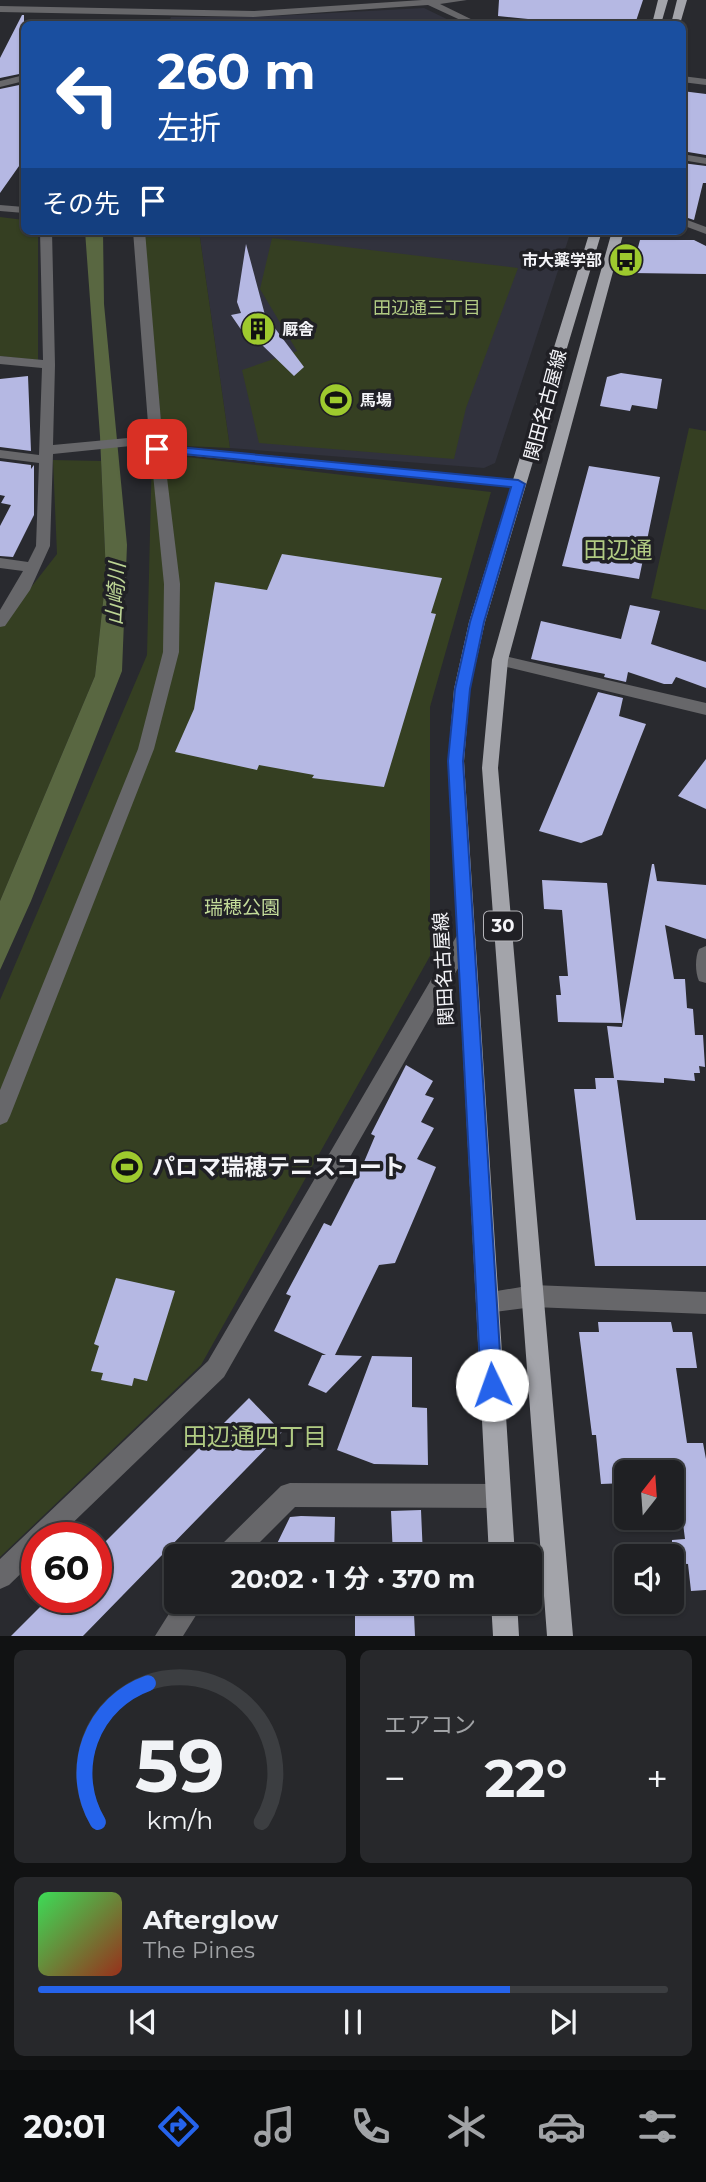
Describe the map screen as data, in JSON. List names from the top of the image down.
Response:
{
  "streets": {
    "main road": ["関田名古屋線", "30"]
  },
  "districts": ["田辺通三丁目", "田辺通", "田辺通四丁目"],
  "water": ["山崎川"],
  "parks": ["瑞穂公園"],
  "places": {
    "bus stop": ["市大薬学部"],
    "building": ["厩舎"],
    "sports": ["馬場", "パロマ瑞穂テニスコート"]
  },
  "north": "top",
  "page": {
    "turn": ["260 m", "左折"],
    "then": "その先",
    "limit": "60",
    "trip": "20:02 · 1 分 · 370 m",
    "tile": "エアコン",
    "heat": ["−", "22°", "+"],
    "song": ["Afterglow", "The Pines"],
    "tabs": "20:01",
    "gauge": ["59", "km/h"]
  }
}
